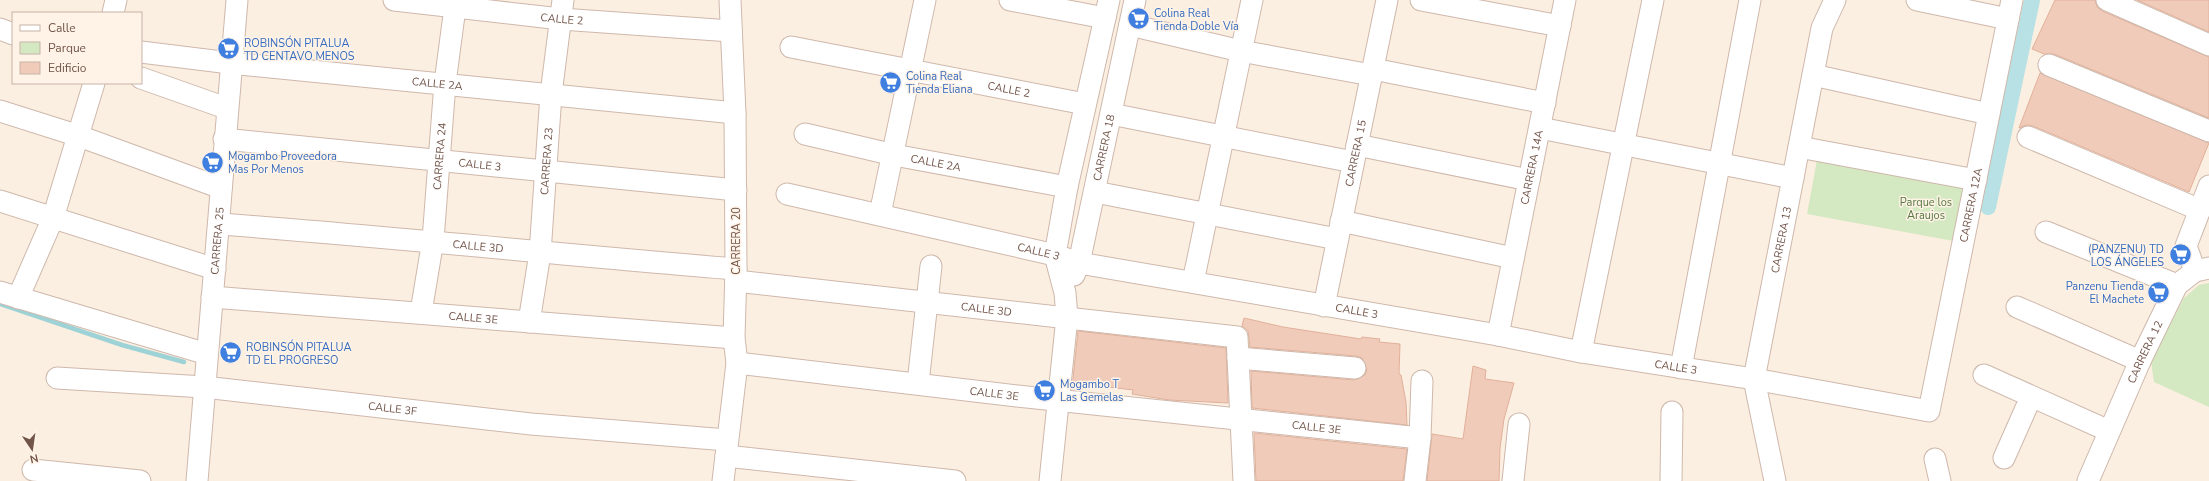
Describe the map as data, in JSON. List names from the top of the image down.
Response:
{
  "streets": {
    "street": [
      "CALLE 2",
      "CALLE 2A",
      "CARRERA 18",
      "CARRERA 15",
      "CARRERA 24",
      "CARRERA 23",
      "CALLE 3",
      "CARRERA 14A",
      "CARRERA 12A",
      "CARRERA 13",
      "CARRERA 25",
      "CARRERA 20",
      "CALLE 3D",
      "CALLE 3E",
      "CARRERA 12",
      "CALLE 3F"
    ]
  },
  "crossings": [
    ["CALLE 2", "CARRERA 18"],
    ["CALLE 2", "CARRERA 24"],
    ["CALLE 2", "CARRERA 23"],
    ["CALLE 2", "CARRERA 20"],
    ["CALLE 2A", "CARRERA 18"],
    ["CALLE 2A", "CARRERA 24"],
    ["CALLE 2A", "CARRERA 23"],
    ["CALLE 2A", "CARRERA 25"],
    ["CALLE 2A", "CARRERA 20"],
    ["CARRERA 18", "CALLE 3"],
    ["CARRERA 18", "CALLE 3D"],
    ["CARRERA 18", "CALLE 3E"],
    ["CARRERA 15", "CALLE 3"],
    ["CARRERA 24", "CALLE 3"],
    ["CARRERA 24", "CALLE 3D"],
    ["CARRERA 24", "CALLE 3E"],
    ["CARRERA 23", "CALLE 3"],
    ["CARRERA 23", "CALLE 3D"],
    ["CARRERA 23", "CALLE 3E"],
    ["CALLE 3", "CARRERA 14A"],
    ["CALLE 3", "CARRERA 12A"],
    ["CALLE 3", "CARRERA 13"],
    ["CALLE 3", "CARRERA 25"],
    ["CALLE 3", "CARRERA 20"],
    ["CARRERA 25", "CALLE 3D"],
    ["CARRERA 25", "CALLE 3E"],
    ["CARRERA 25", "CALLE 3F"],
    ["CARRERA 20", "CALLE 3D"],
    ["CARRERA 20", "CALLE 3E"],
    ["CARRERA 20", "CALLE 3F"]
  ],
  "parks": ["Parque los Araujos"],
  "places": {
    "supermarket": [
      "Colina Real Tienda Doble Vía",
      "ROBINSÓN PITALUA TD CENTAVO MENOS",
      "Colina Real Tienda Eliana",
      "Mogambo Proveedora Mas Por Menos",
      "(PANZENU) TD LOS ÁNGELES",
      "Panzenu Tienda El Machete",
      "ROBINSÓN PITALUA TD EL PROGRESO",
      "Mogambo T Las Gemelas"
    ]
  },
  "legend": ["Calle", "Parque", "Edificio"],
  "north": "bottom"
}
